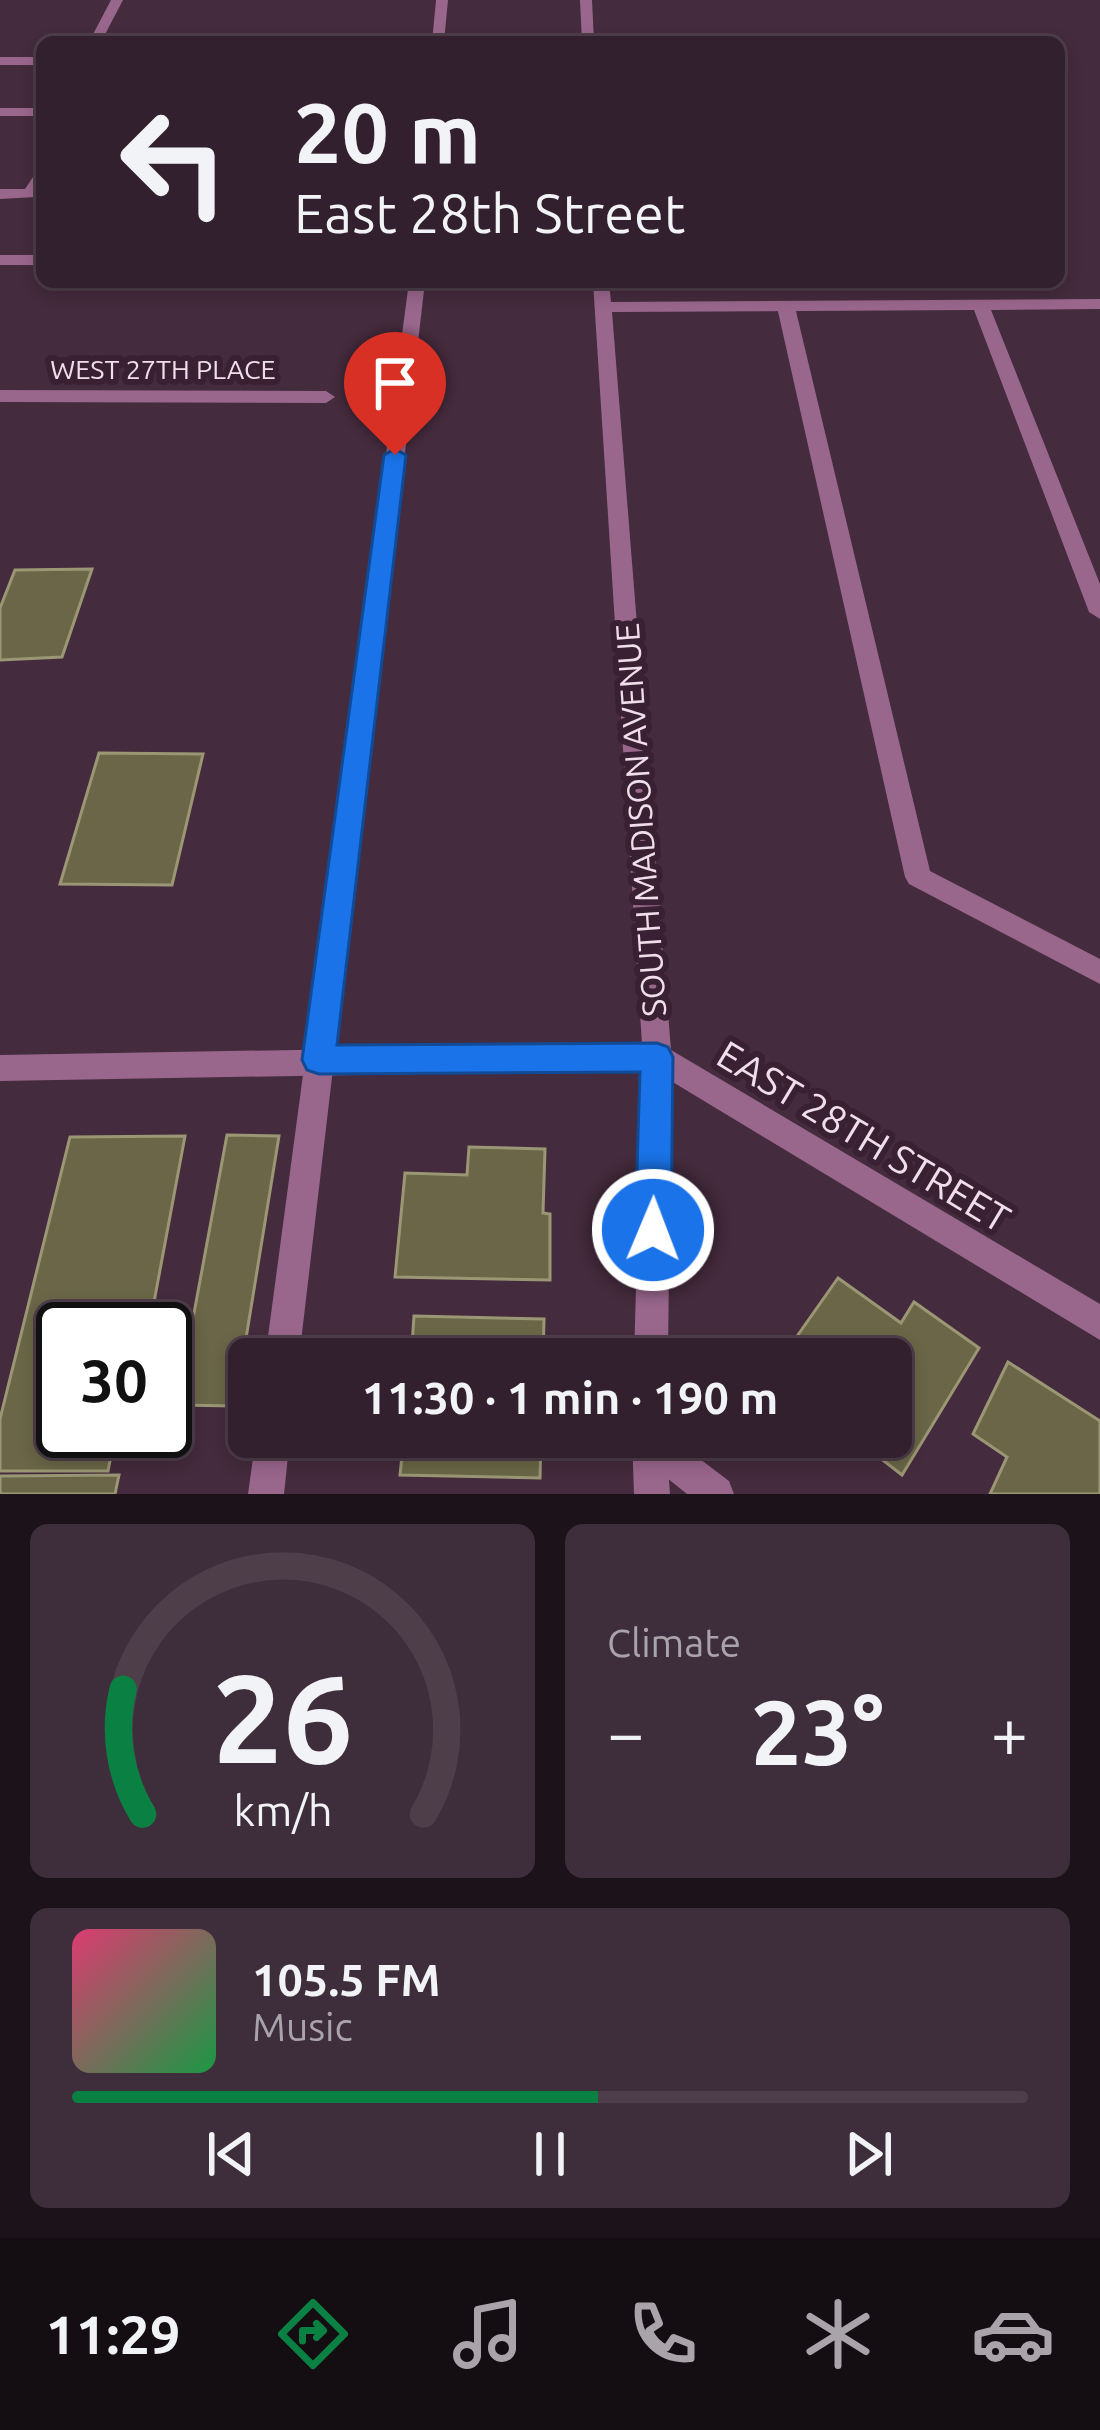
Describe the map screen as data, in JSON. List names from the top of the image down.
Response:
{
  "streets": {
    "street": ["WEST 27TH PLACE", "SOUTH MADISON AVENUE", "EAST 28TH STREET"]
  },
  "crossings": [
    ["SOUTH MADISON AVENUE", "EAST 28TH STREET"]
  ],
  "page": {
    "turn": ["20 m", "East 28th Street"],
    "limit": "30",
    "trip": "11:30 · 1 min · 190 m",
    "tile": "Climate",
    "heat": ["−", "23°", "+"],
    "song": ["105.5 FM", "Music"],
    "tabs": "11:29",
    "gauge": ["26", "km/h"]
  }
}
